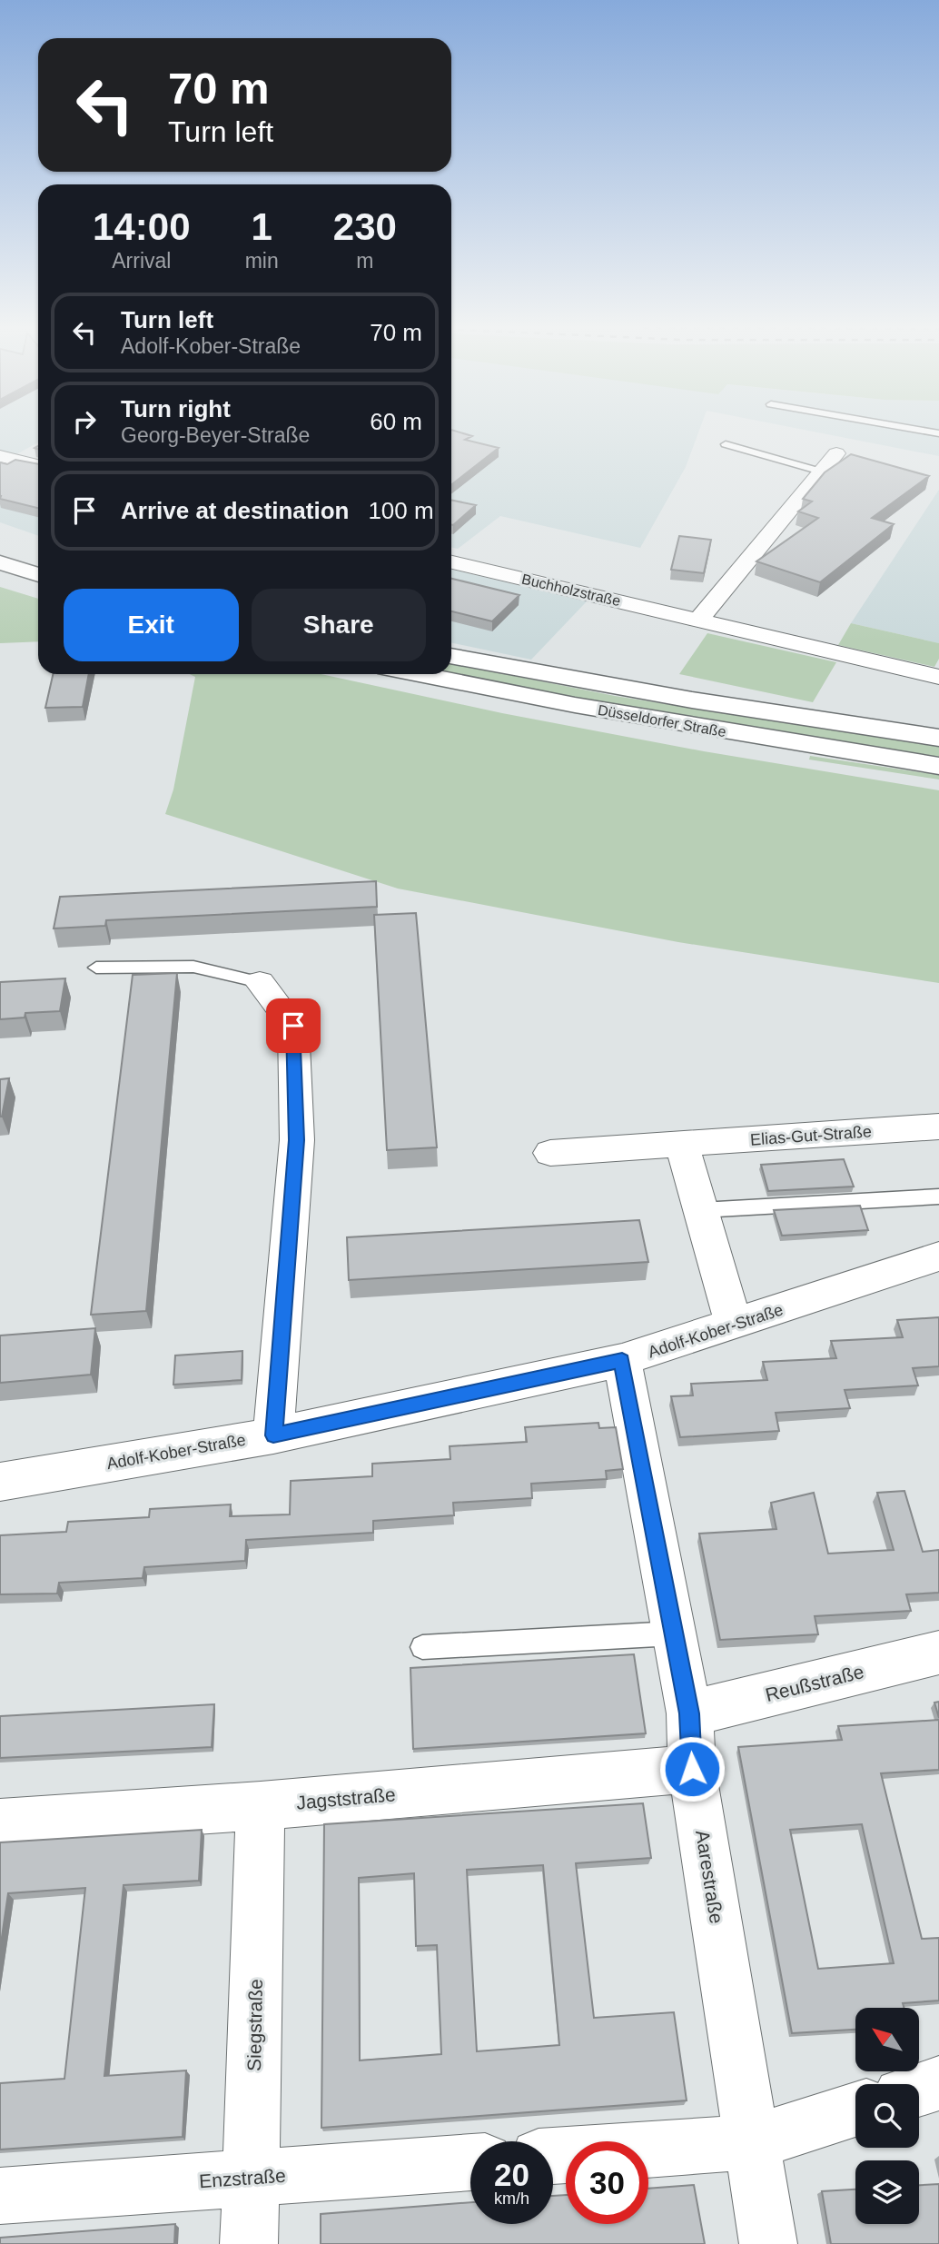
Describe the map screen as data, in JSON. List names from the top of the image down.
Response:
{
  "streets": {
    "main road": ["Düsseldorfer Straße"],
    "street": [
      "Buchholzstraße",
      "Elias-Gut-Straße",
      "Adolf-Kober-Straße",
      "Reußstraße",
      "Jagststraße",
      "Aarestraße",
      "Siegstraße",
      "Enzstraße"
    ]
  },
  "crossings": [
    ["Adolf-Kober-Straße", "Aarestraße"],
    ["Reußstraße", "Aarestraße"],
    ["Jagststraße", "Aarestraße"],
    ["Jagststraße", "Siegstraße"],
    ["Siegstraße", "Enzstraße"]
  ],
  "north": "top left",
  "page": {
    "turn": ["70 m", "Turn left"],
    "eta": [
      "14:00",
      "Arrival",
      "1",
      "min",
      "230",
      "m"
    ],
    "list": [
      {
        "name": "Turn left",
        "note": "Adolf-Kober-Straße",
        "value": "70 m"
      },
      {
        "name": "Turn right",
        "note": "Georg-Beyer-Straße",
        "value": "60 m"
      },
      {
        "name": "Arrive at destination",
        "value": "100 m"
      }
    ],
    "buttons": ["Exit", "Share"],
    "speed": "20 km/h",
    "limit": "30"
  }
}
